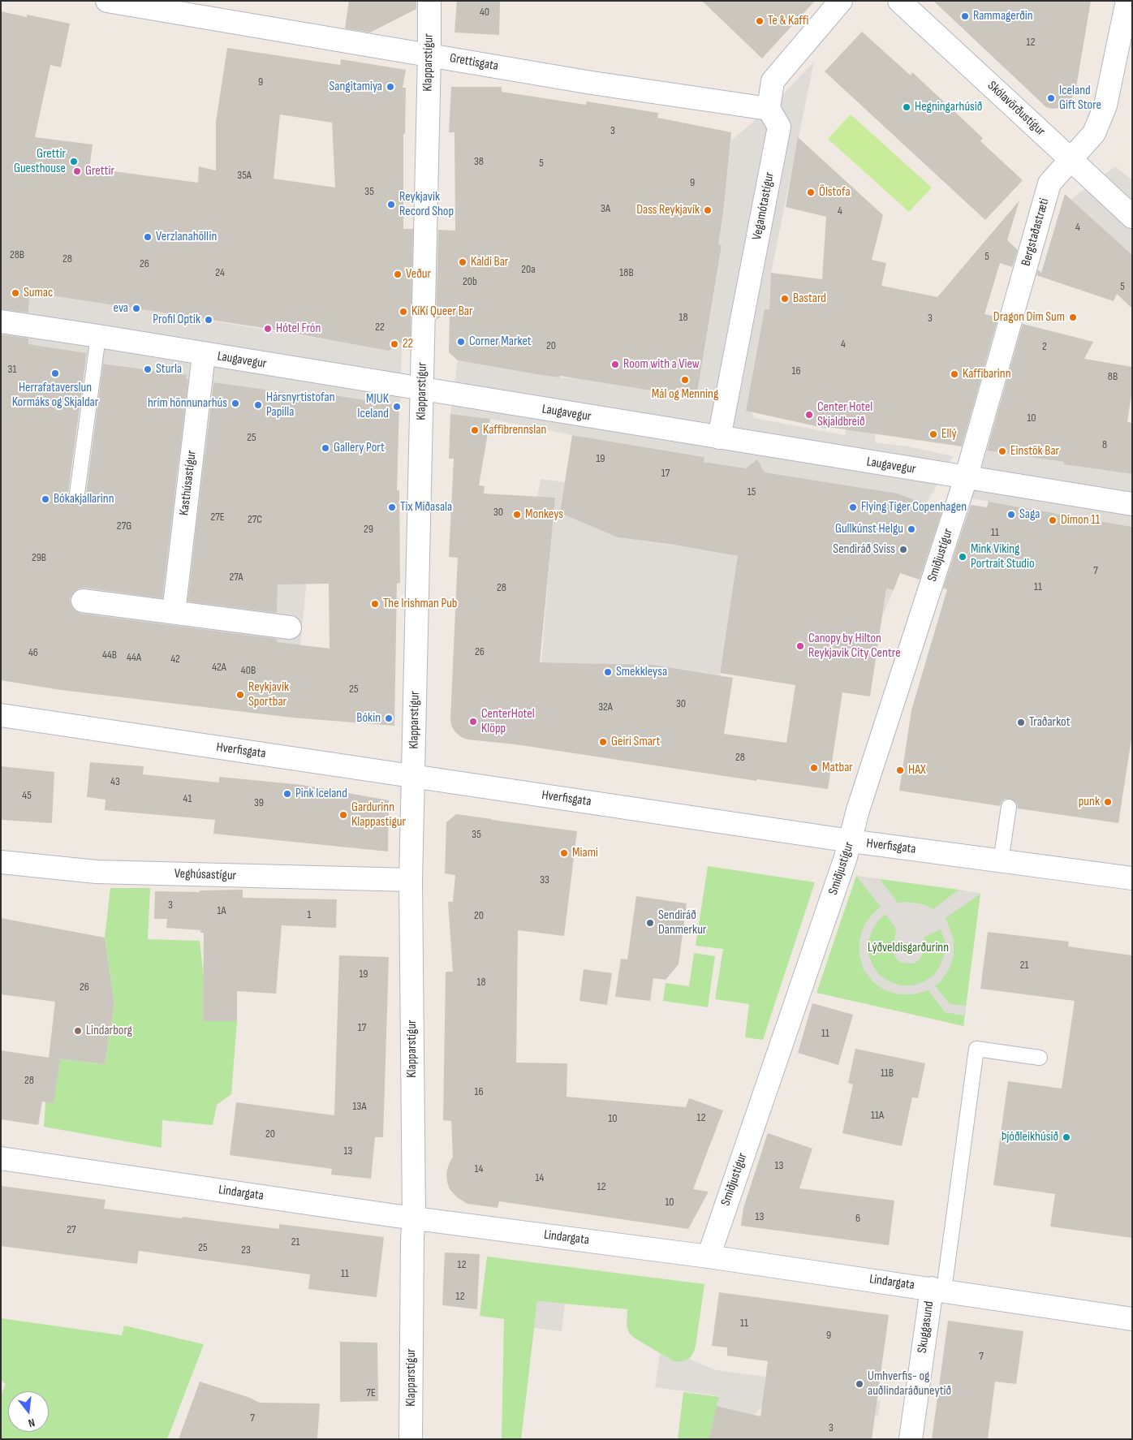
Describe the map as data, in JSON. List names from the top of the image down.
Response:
{
  "streets": {
    "street": [
      "Klapparstígur",
      "Grettisgata",
      "Skólavörðustígur",
      "Vegamótastígur",
      "Bergstaðastræti",
      "Laugavegur",
      "Kasthúsastígur",
      "Smiðjustígur",
      "Hverfisgata",
      "Veghúsastígur",
      "Lindargata",
      "Skuggasund"
    ]
  },
  "crossings": [
    ["Klapparstígur", "Grettisgata"],
    ["Klapparstígur", "Laugavegur"],
    ["Klapparstígur", "Hverfisgata"],
    ["Klapparstígur", "Veghúsastígur"],
    ["Klapparstígur", "Lindargata"],
    ["Grettisgata", "Vegamótastígur"],
    ["Skólavörðustígur", "Bergstaðastræti"],
    ["Vegamótastígur", "Laugavegur"],
    ["Bergstaðastræti", "Laugavegur"],
    ["Bergstaðastræti", "Smiðjustígur"],
    ["Laugavegur", "Kasthúsastígur"],
    ["Laugavegur", "Smiðjustígur"],
    ["Smiðjustígur", "Hverfisgata"],
    ["Smiðjustígur", "Lindargata"],
    ["Lindargata", "Skuggasund"]
  ],
  "parks": ["Lýðveldisgarðurinn"],
  "places": [
    "Rammagerðin",
    "Te & Kaffi",
    "Sangitamiya",
    "Iceland Gift Store",
    "Hegningarhúsið",
    "Grettir Guesthouse",
    "Grettir",
    "Ölstofa",
    "Reykjavik Record Shop",
    "Dass Reykjavík",
    "Verzlanahöllin",
    "Kaldi Bar",
    "Veður",
    "Sumac",
    "Bastard",
    "eva",
    "KíKí Queer Bar",
    "Dragon Dim Sum",
    "Profil Optik",
    "Hótel Frón",
    "Corner Market",
    "22",
    "Room with a View",
    "Sturla",
    "Herrafataverslun Kormáks og Skjaldar",
    "Kaffibarinn",
    "Mál og Menning",
    "hrím hönnunarhús",
    "Hársnyrtistofan Papilla",
    "MJUK Iceland",
    "Center Hotel Skjaldbreið",
    "Kaffibrennslan",
    "Ellý",
    "Gallery Port",
    "Einstök Bar",
    "Bókakjallarinn",
    "Tix Miðasala",
    "Flying Tiger Copenhagen",
    "Monkeys",
    "Saga",
    "Dímon 11",
    "Gullkúnst Helgu",
    "Sendiráð Sviss",
    "Mink Viking Portrait Studio",
    "The Irishman Pub",
    "Canopy by Hilton Reykjavik City Centre",
    "Smekkleysa",
    "Reykjavík Sportbar",
    "Bókin",
    "CenterHotel Klöpp",
    "Traðarkot",
    "Geiri Smart",
    "Matbar",
    "HAX",
    "Pink Iceland",
    "punk",
    "Gardurinn Klappastigur",
    "Miami",
    "Sendiráð Danmerkur",
    "Lindarborg",
    "Þjóðleikhúsið",
    "Umhverfis- og auðlindaráðuneytið"
  ],
  "house_numbers": [
    "40",
    "12",
    "9",
    "3",
    "38",
    "5",
    "35A",
    "9",
    "35",
    "3A",
    "4",
    "4",
    "28B",
    "5",
    "28",
    "26",
    "20a",
    "24",
    "18B",
    "20b",
    "5",
    "18",
    "3",
    "22",
    "4",
    "20",
    "2",
    "31",
    "16",
    "8B",
    "10",
    "25",
    "8",
    "19",
    "17",
    "15",
    "30",
    "27E",
    "27C",
    "27G",
    "29",
    "11",
    "29B",
    "7",
    "27A",
    "11",
    "28",
    "26",
    "46",
    "44B",
    "44A",
    "42",
    "42A",
    "40B",
    "25",
    "30",
    "32A",
    "28",
    "43",
    "45",
    "41",
    "39",
    "35",
    "33",
    "3",
    "1A",
    "1",
    "20",
    "21",
    "19",
    "18",
    "26",
    "17",
    "11",
    "11B",
    "28",
    "16",
    "13A",
    "11A",
    "12",
    "10",
    "20",
    "13",
    "13",
    "14",
    "14",
    "12",
    "10",
    "13",
    "6",
    "27",
    "21",
    "25",
    "23",
    "12",
    "11",
    "12",
    "11",
    "9",
    "7",
    "7E",
    "7",
    "3"
  ],
  "north": "bottom"
}
